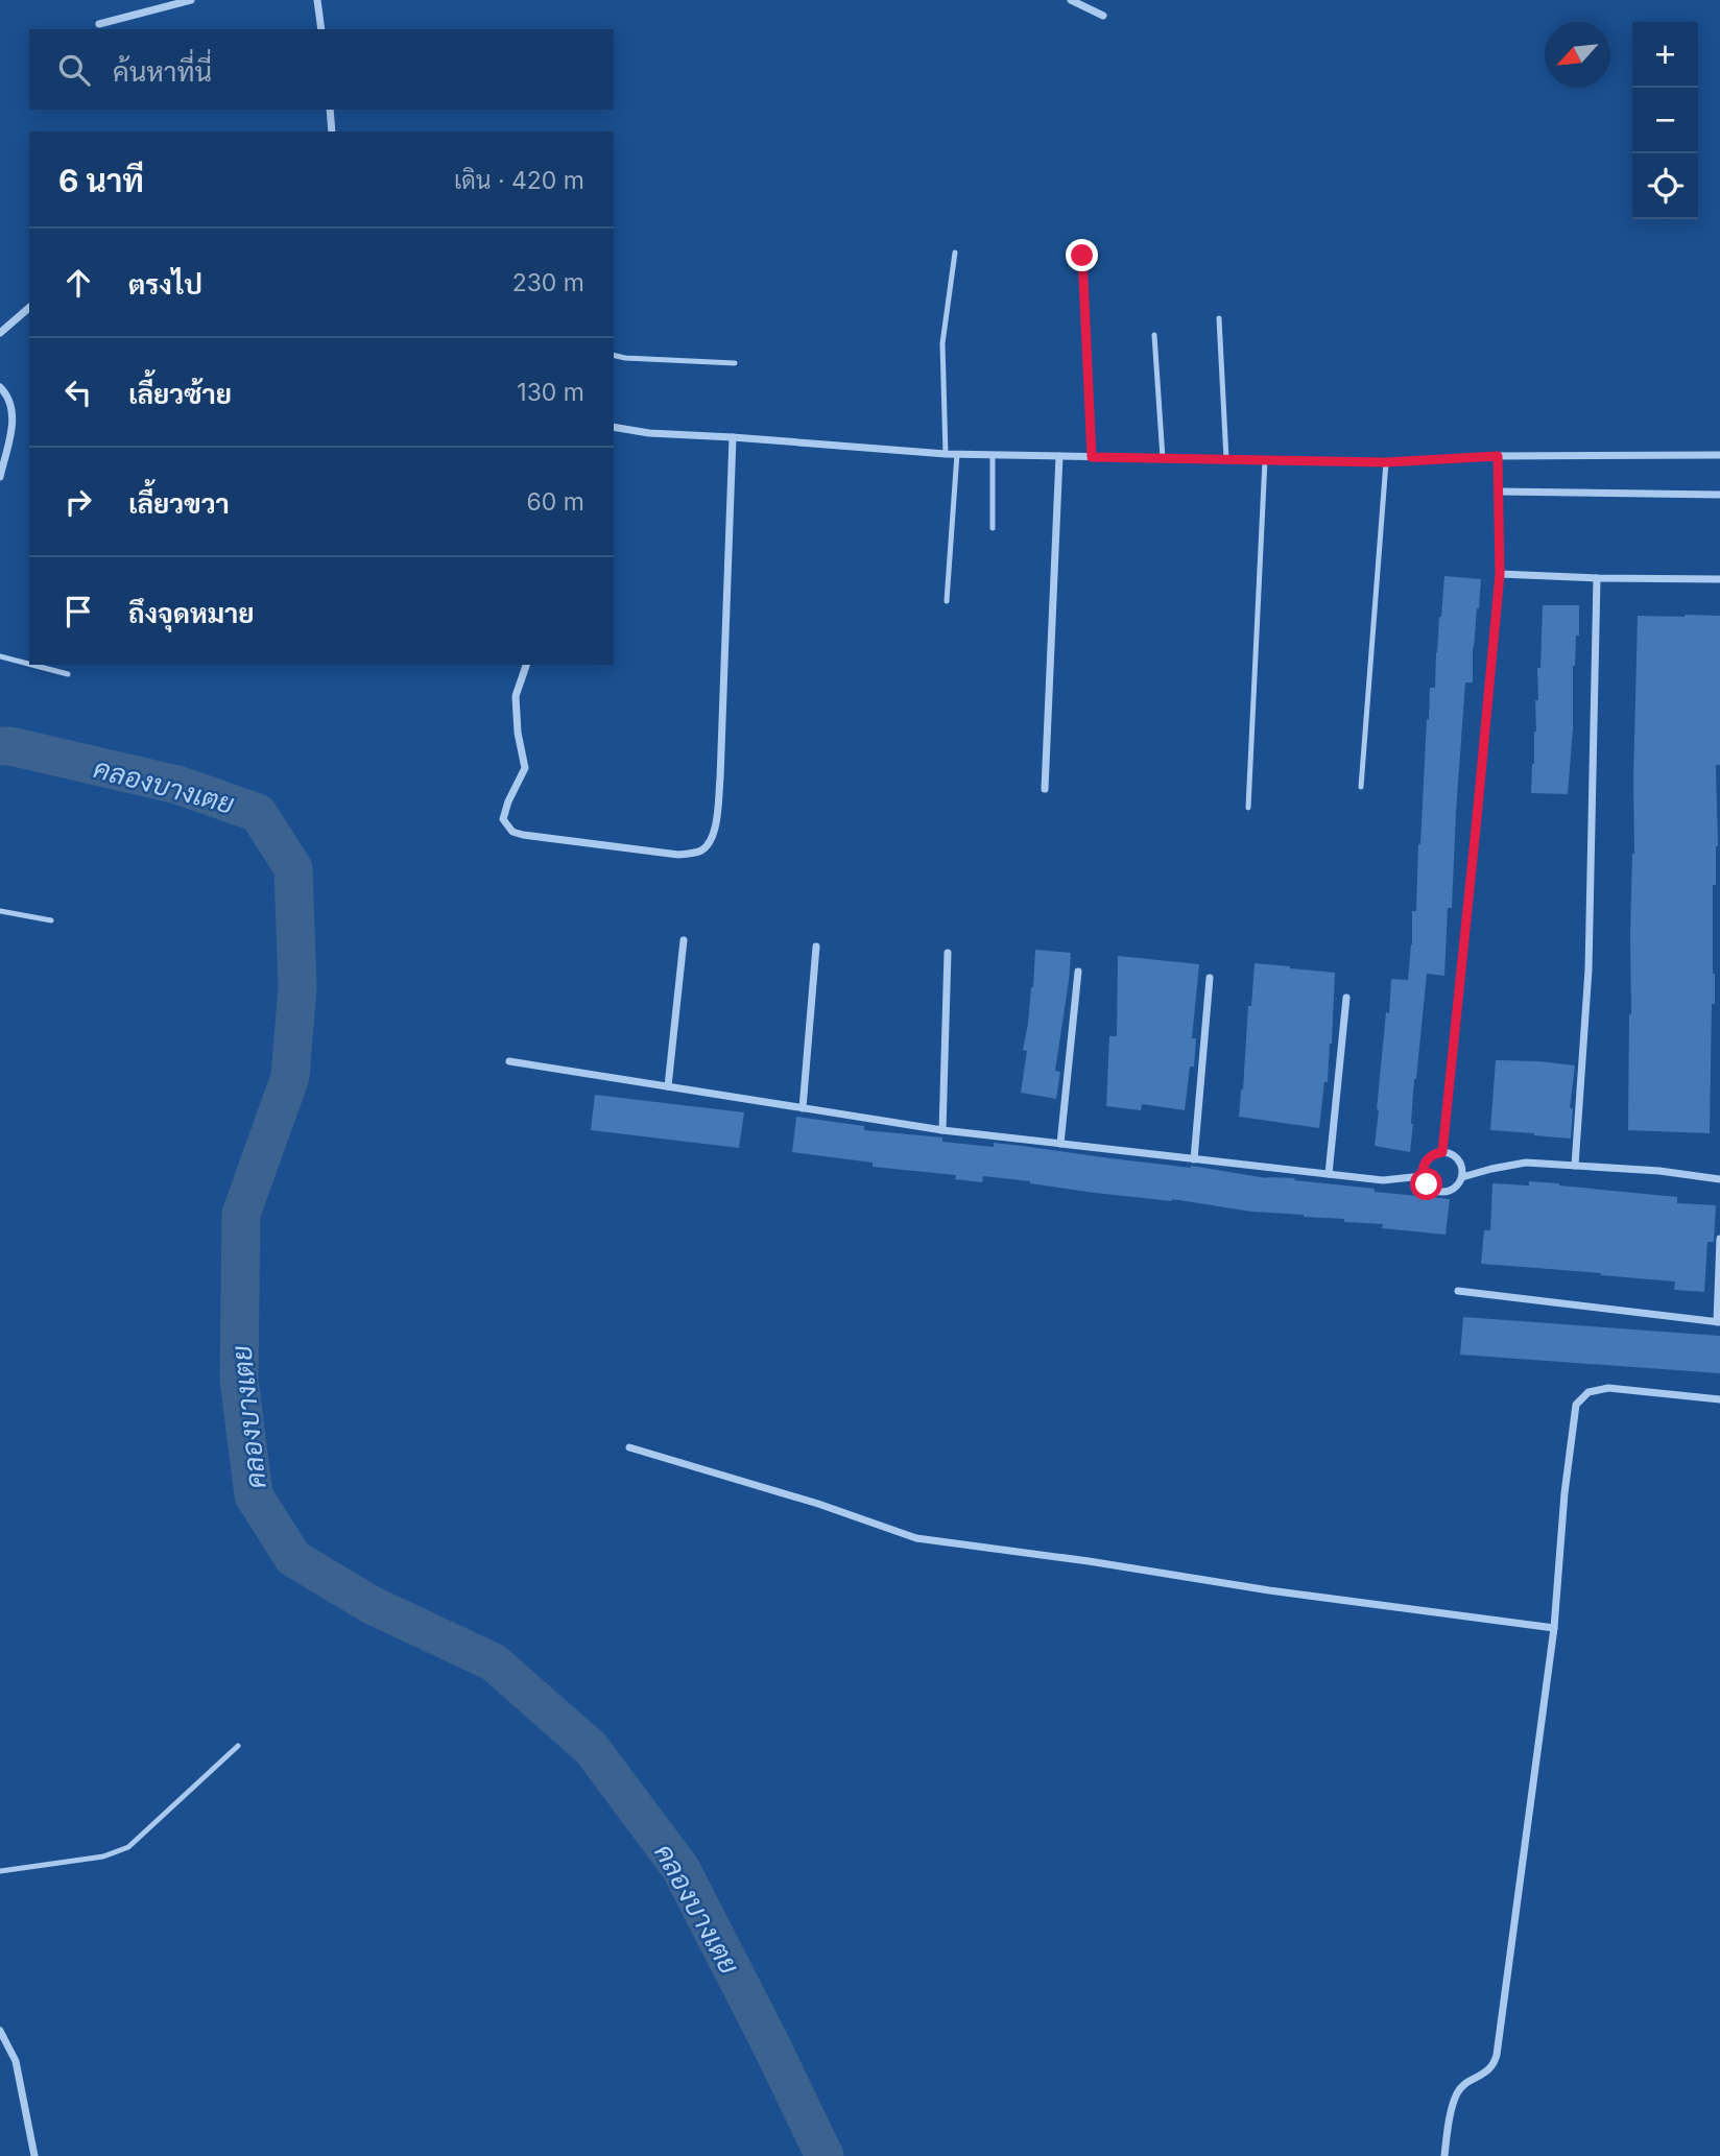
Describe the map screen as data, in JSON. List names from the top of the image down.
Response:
{
  "water": ["คลองบางเตย"],
  "north": "bottom left",
  "page": {
    "map_buttons": ["+", "−"],
    "search": "ค้นหาที่นี่",
    "heading": ["6 นาที", "เดิน · 420 m"],
    "list": [
      ["ตรงไป", "230 m"],
      ["เลี้ยวซ้าย", "130 m"],
      ["เลี้ยวขวา", "60 m"],
      "ถึงจุดหมาย"
    ]
  }
}
